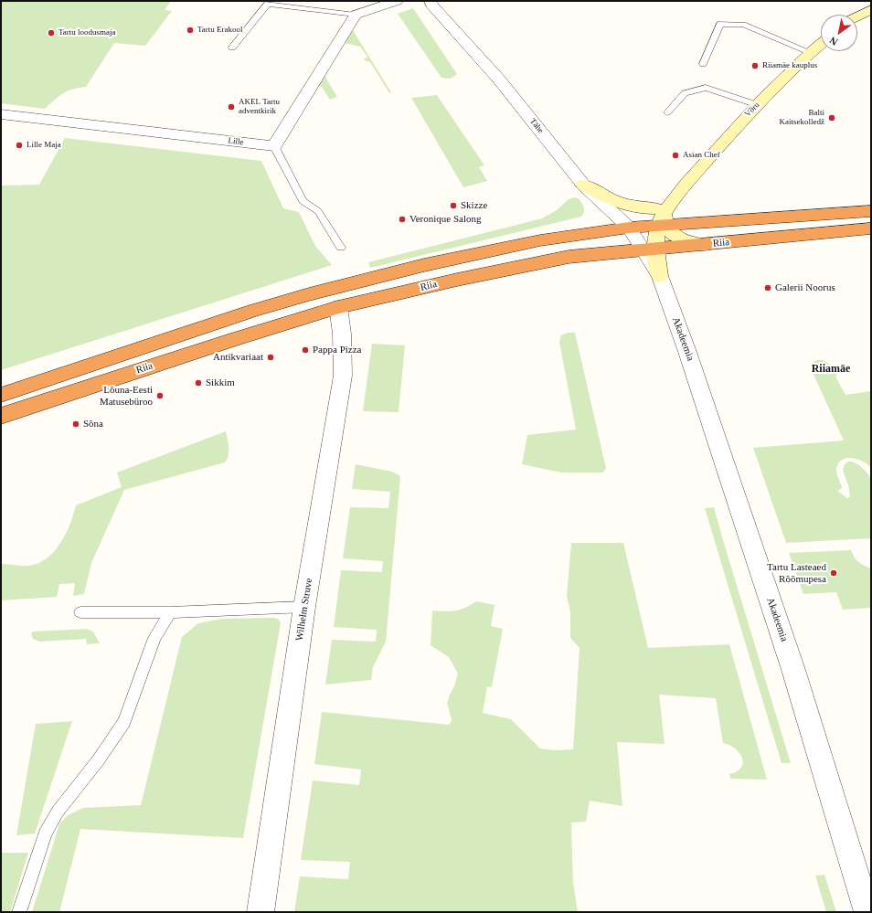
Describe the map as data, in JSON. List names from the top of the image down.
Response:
{
  "streets": {
    "highway": ["Riia"],
    "main road": ["Võru"],
    "street": [
      "Tähe",
      "Lille",
      "Akadeemia",
      "Wilhelm Struve"
    ]
  },
  "crossings": [
    ["Võru", "Riia"],
    ["Tähe", "Riia"],
    ["Tähe", "Akadeemia"],
    ["Riia", "Akadeemia"],
    ["Riia", "Wilhelm Struve"]
  ],
  "districts": ["Riiamäe"],
  "places": [
    "Tartu Erakool",
    "Tartu loodusmaja",
    "Riiamäe kauplus",
    "AKEL Tartu adventkirik",
    "Balti Kaitsekolledž",
    "Lille Maja",
    "Asian Chef",
    "Skizze",
    "Veronique Salong",
    "Galerii Noorus",
    "Pappa Pizza",
    "Antikvariaat",
    "Sikkim",
    "Lõuna-Eesti Matusebüroo",
    "Sõna",
    "Tartu Lasteaed Rõõmupesa"
  ],
  "north": "bottom left"
}
